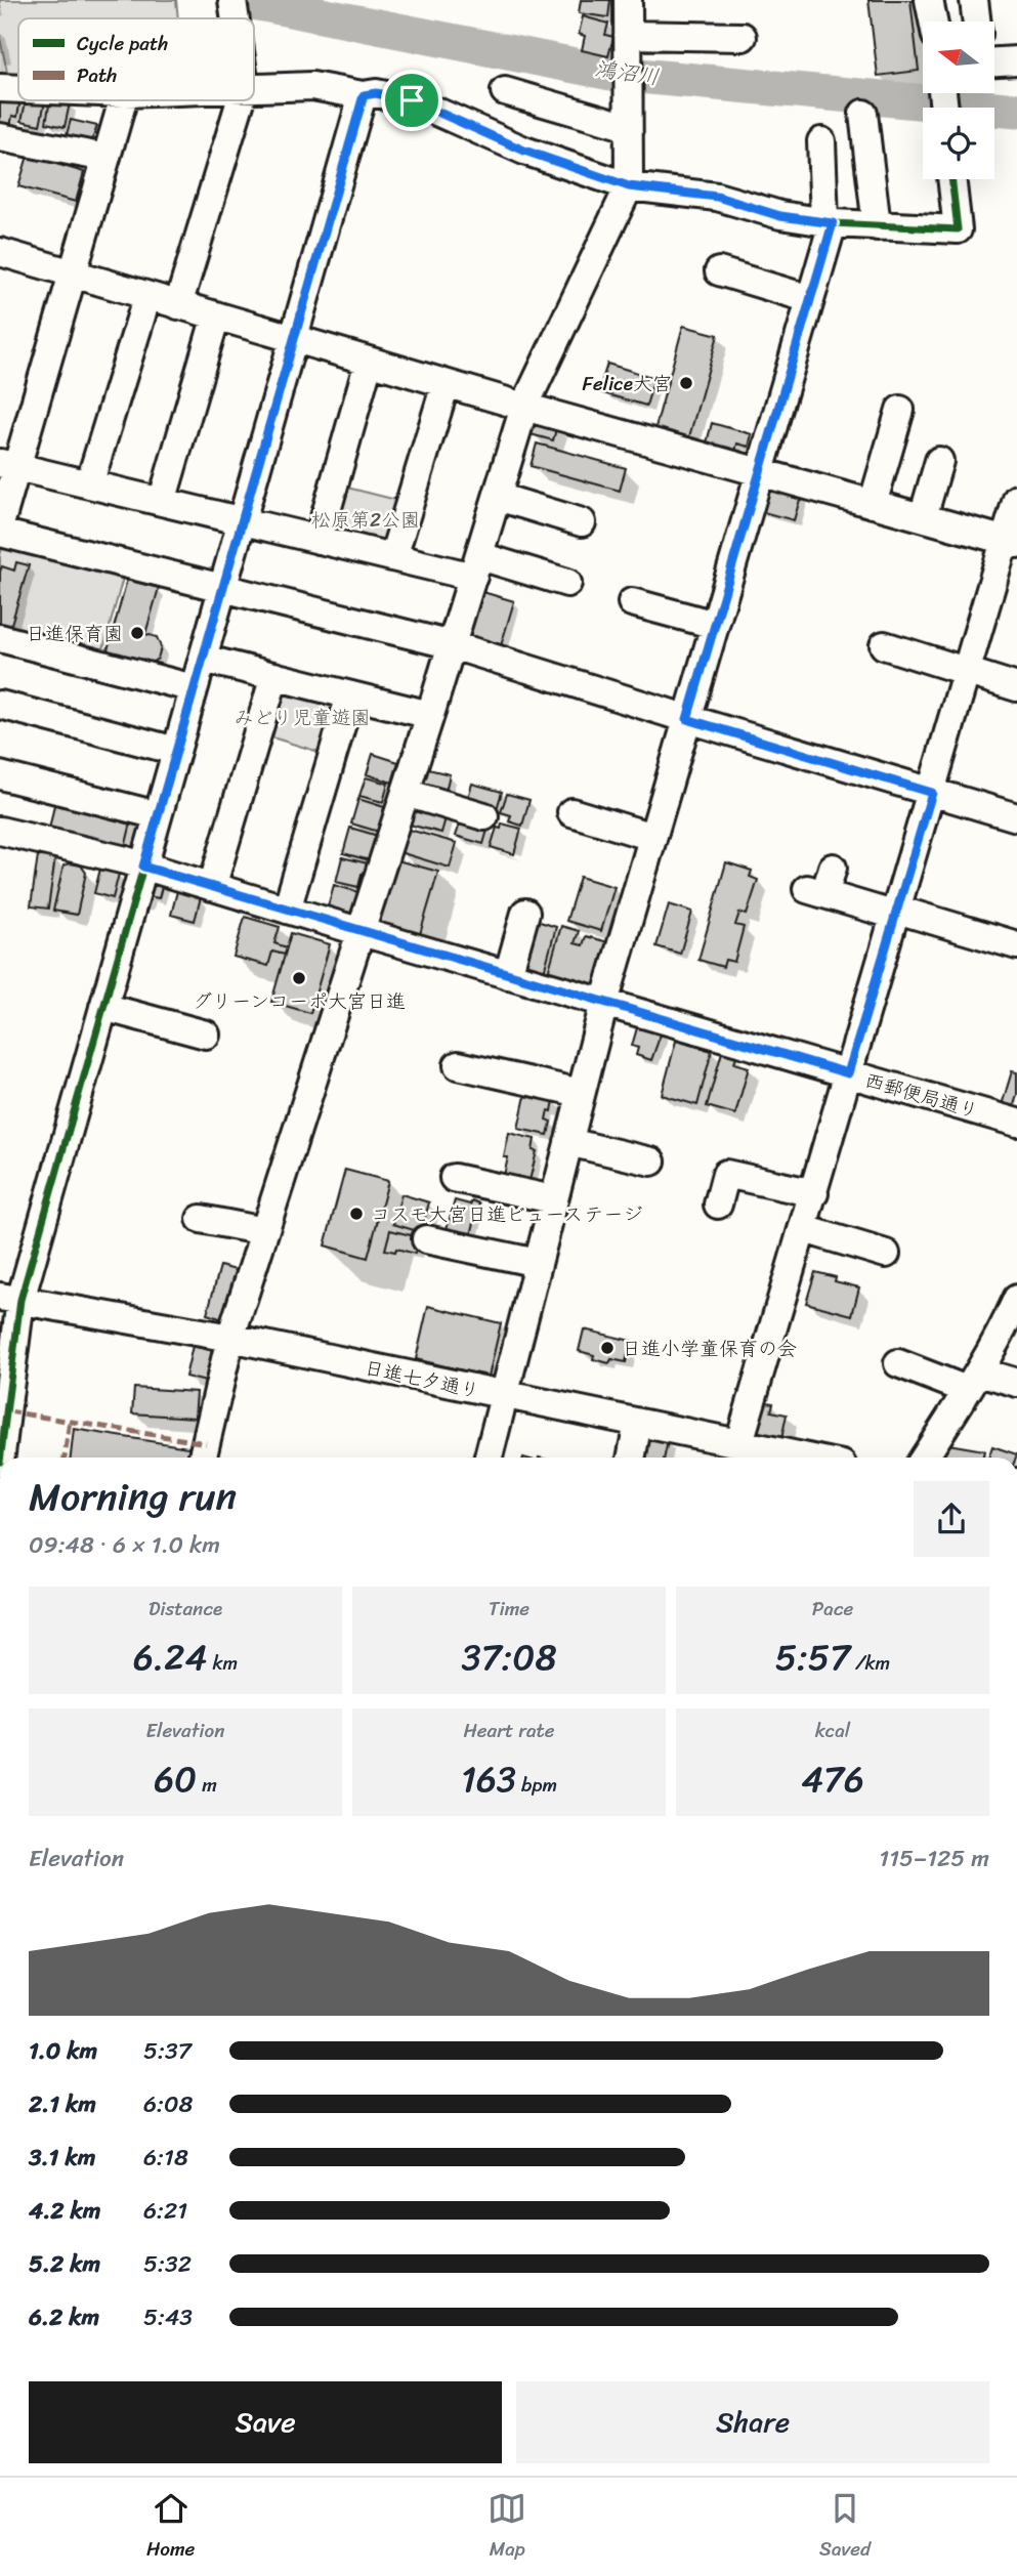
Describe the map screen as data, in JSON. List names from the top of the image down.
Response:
{
  "streets": {
    "street": ["西郵便局通り", "日進七夕通り"]
  },
  "water": ["鴻沼川"],
  "parks": ["松原第2公園", "みどり児童遊園"],
  "places": [
    "Felice大宮",
    "日進保育園",
    "グリーンコーポ大宮日進",
    "コスモ大宮日進ビューステージ",
    "日進小学童保育の会"
  ],
  "legend": ["Cycle path", "Path"],
  "north": "left",
  "page": {
    "heading": ["Morning run", "09:48 · 6 × 1.0 km"],
    "stats": [
      ["Distance", "6.24 km"],
      ["Time", "37:08"],
      ["Pace", "5:57 /km"],
      ["Elevation", "60 m"],
      ["Heart rate", "163 bpm"],
      ["kcal", "476"]
    ],
    "chart": ["Elevation", "115–125 m"],
    "list": [
      {
        "name": "1.0 km",
        "note": "5:37"
      },
      {
        "name": "2.1 km",
        "note": "6:08"
      },
      {
        "name": "3.1 km",
        "note": "6:18"
      },
      {
        "name": "4.2 km",
        "note": "6:21"
      },
      {
        "name": "5.2 km",
        "note": "5:32"
      },
      {
        "name": "6.2 km",
        "note": "5:43"
      }
    ],
    "buttons": ["Save", "Share"],
    "tabs": ["Home", "Map", "Saved"]
  }
}
